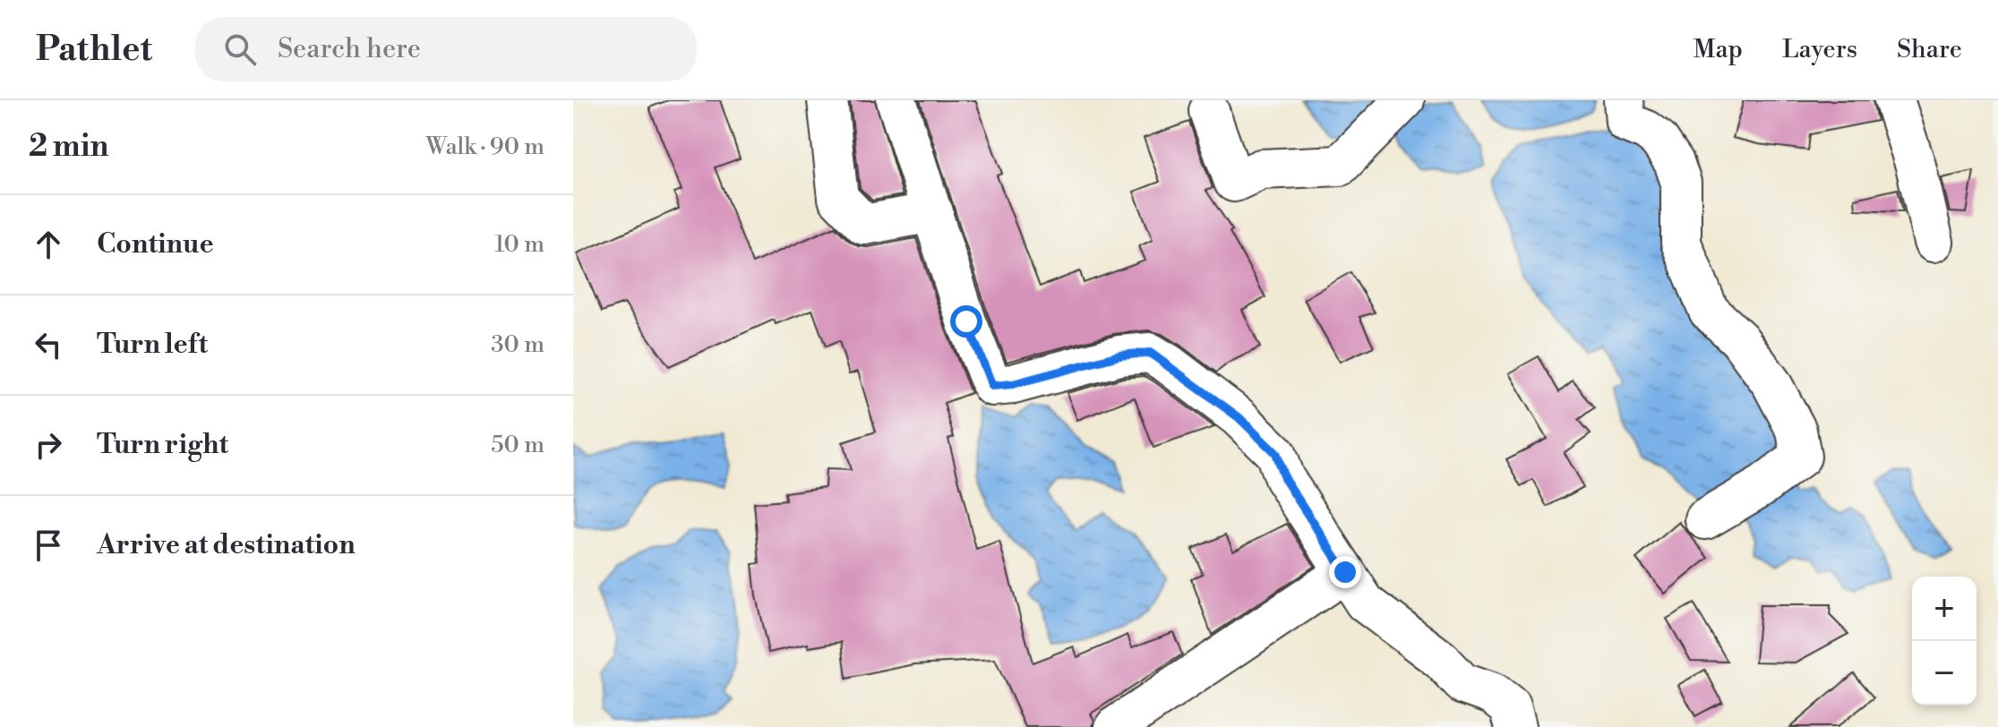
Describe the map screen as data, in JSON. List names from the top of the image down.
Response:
{
  "page": {
    "header": "Pathlet",
    "search": "Search here",
    "nav": ["Map", "Layers", "Share"],
    "heading": ["2 min", "Walk · 90 m"],
    "list": [
      ["Continue", "10 m"],
      ["Turn left", "30 m"],
      ["Turn right", "50 m"],
      "Arrive at destination"
    ],
    "map_buttons": ["+", "−"]
  }
}
